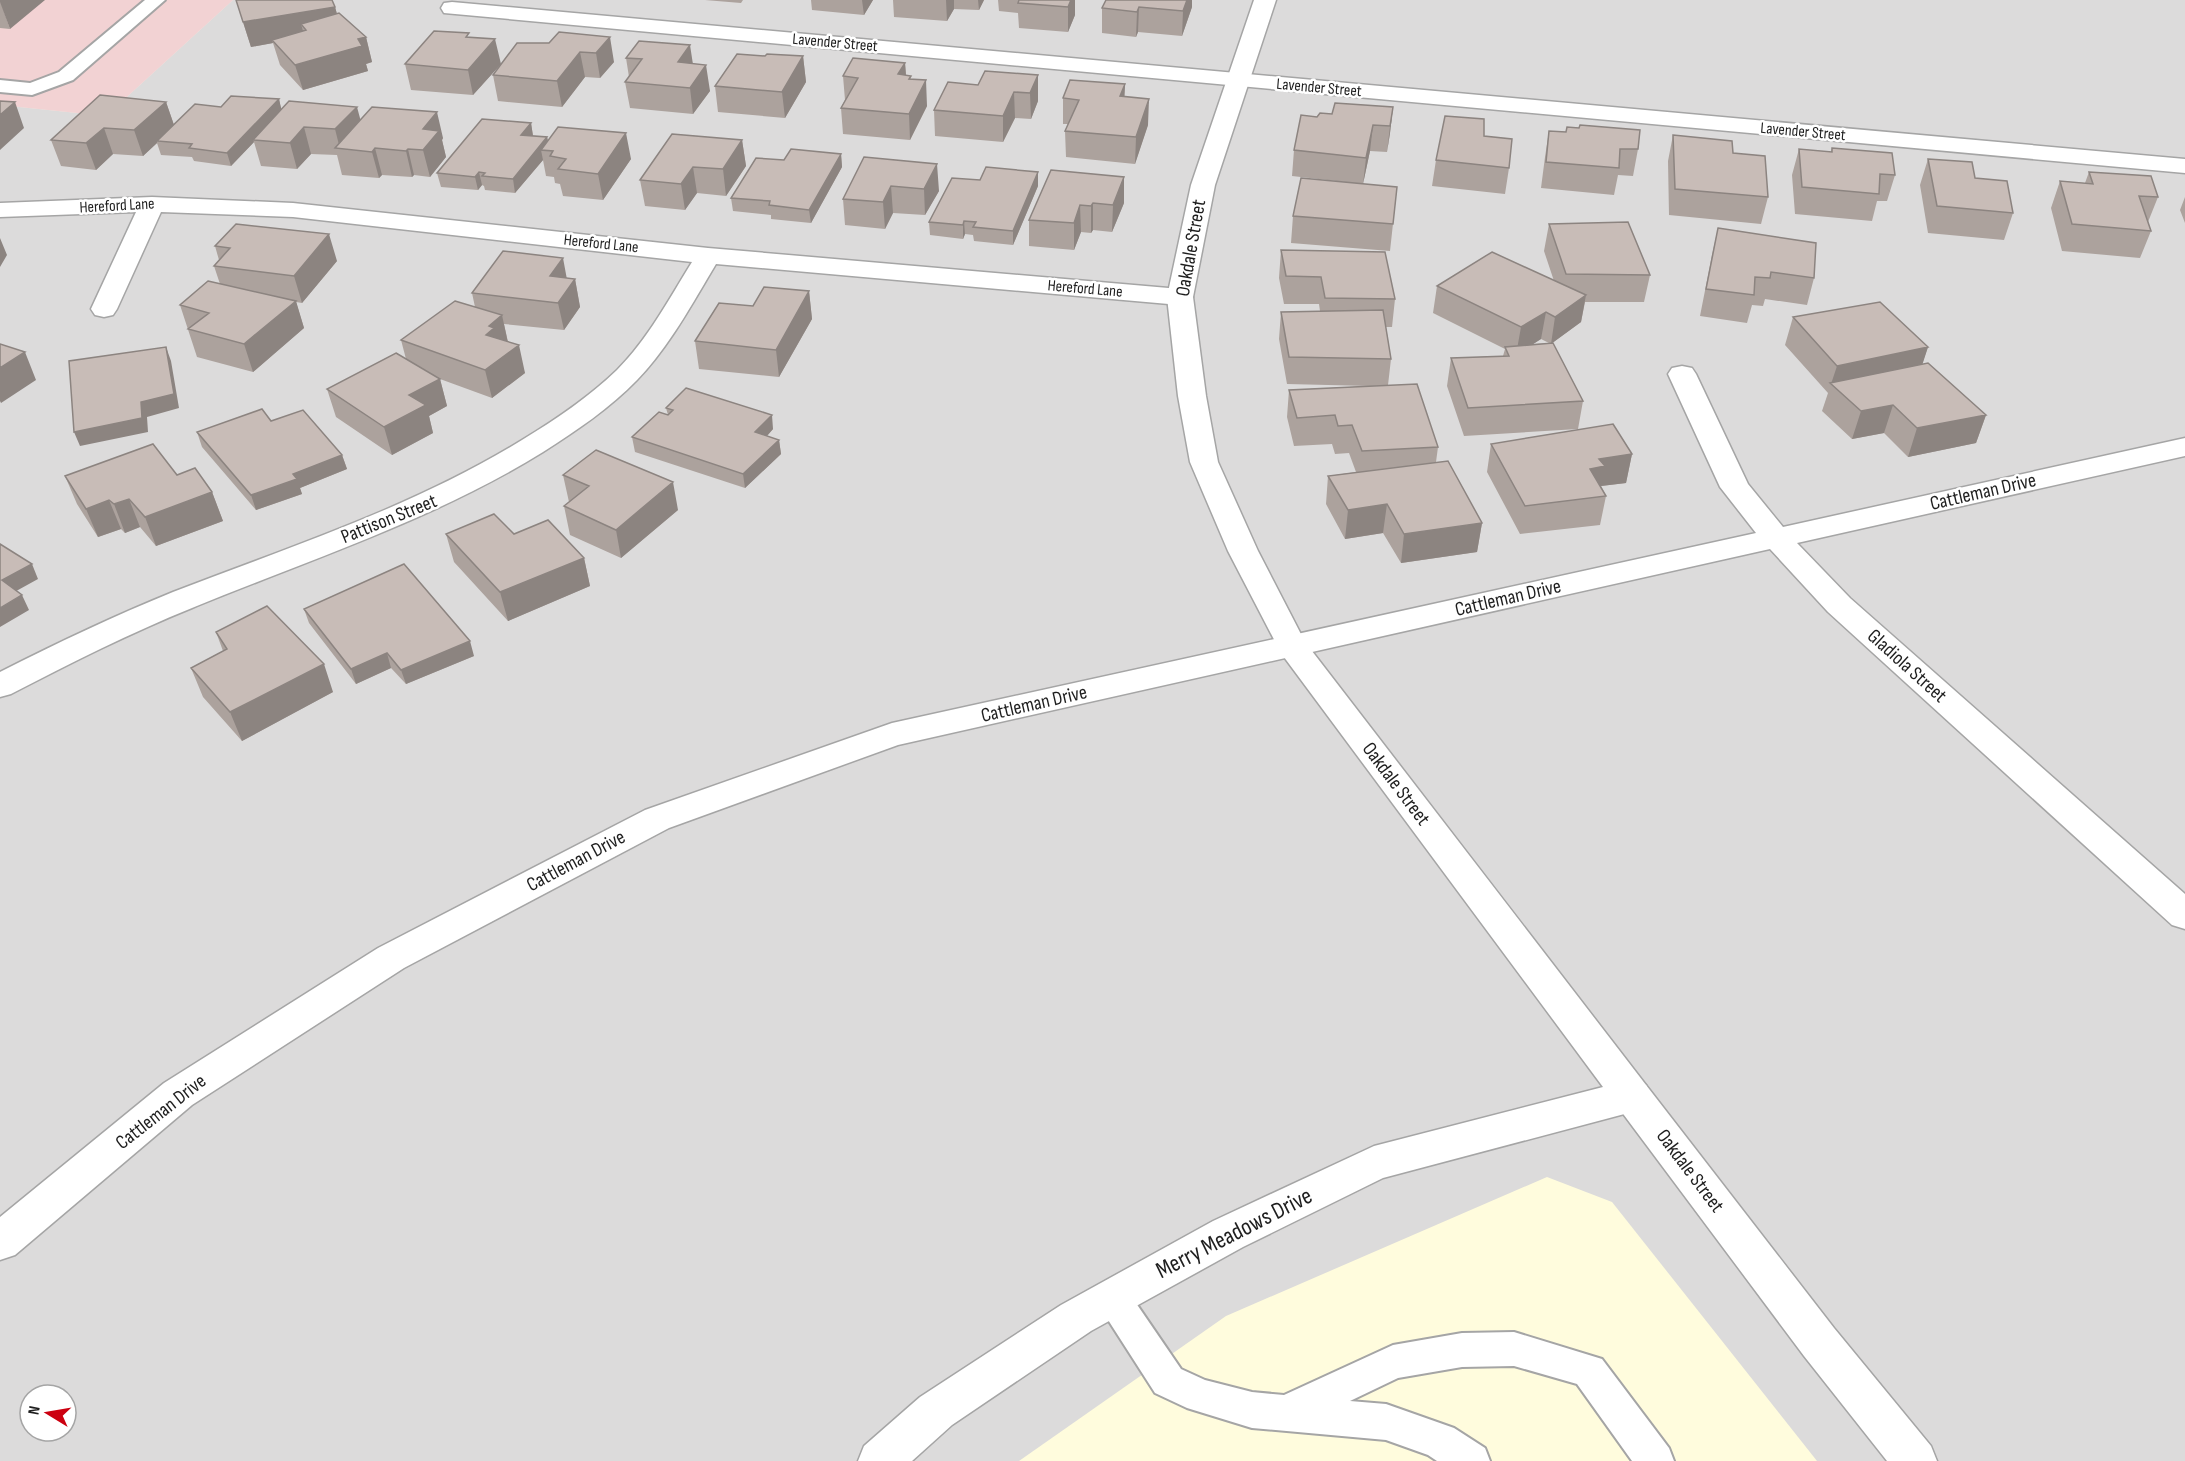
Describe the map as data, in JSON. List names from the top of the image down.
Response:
{
  "streets": {
    "street": [
      "Lavender Street",
      "Hereford Lane",
      "Oakdale Street",
      "Cattleman Drive",
      "Pattison Street",
      "Gladiola Street",
      "Merry Meadows Drive"
    ]
  },
  "crossings": [
    ["Lavender Street", "Oakdale Street"],
    ["Hereford Lane", "Oakdale Street"],
    ["Hereford Lane", "Pattison Street"],
    ["Oakdale Street", "Cattleman Drive"],
    ["Oakdale Street", "Merry Meadows Drive"],
    ["Cattleman Drive", "Gladiola Street"]
  ],
  "north": "left"
}
